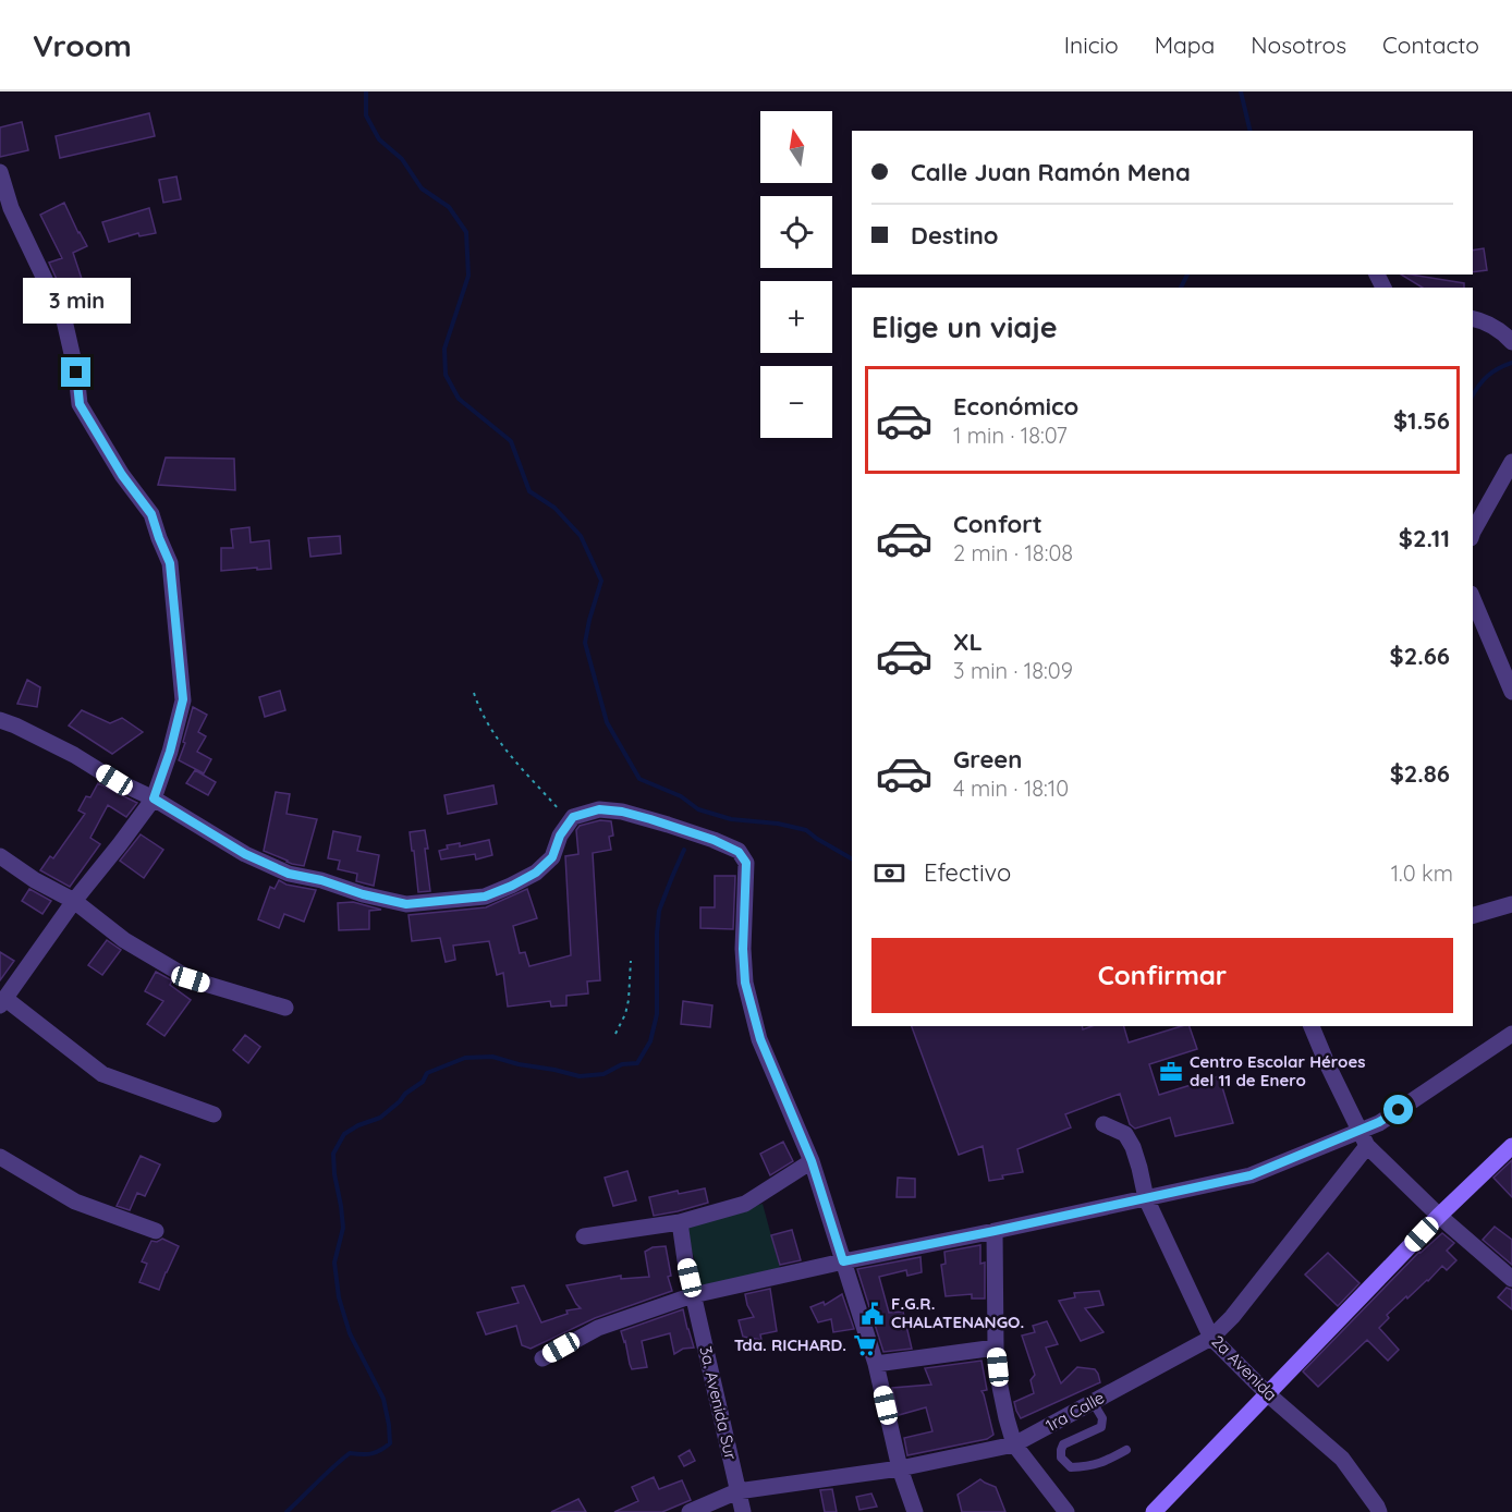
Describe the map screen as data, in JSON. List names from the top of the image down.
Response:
{
  "streets": {
    "street": ["2a Avenida", "3a. Avenida Sur", "1ra Calle"]
  },
  "crossings": [
    ["2a Avenida", "1ra Calle"],
    ["3a. Avenida Sur", "1ra Calle"]
  ],
  "places": {
    "office": ["Centro Escolar Héroes del 11 de Enero"],
    "public building": ["F.G.R. CHALATENANGO."],
    "supermarket": ["Tda. RICHARD."]
  },
  "north": "top",
  "page": {
    "header": "Vroom",
    "nav": [
      "Inicio",
      "Mapa",
      "Nosotros",
      "Contacto"
    ],
    "map_buttons": ["+", "−"],
    "banner": ["Calle Juan Ramón Mena", "Destino"],
    "bubble": "3 min",
    "heading": "Elige un viaje",
    "list": [
      {
        "name": "Económico",
        "note": "1 min · 18:07",
        "value": "$1.56"
      },
      {
        "name": "Confort",
        "note": "2 min · 18:08",
        "value": "$2.11"
      },
      {
        "name": "XL",
        "note": "3 min · 18:09",
        "value": "$2.66"
      },
      {
        "name": "Green",
        "note": "4 min · 18:10",
        "value": "$2.86"
      }
    ],
    "pay": ["Efectivo", "1.0 km"],
    "buttons": "Confirmar"
  }
}
